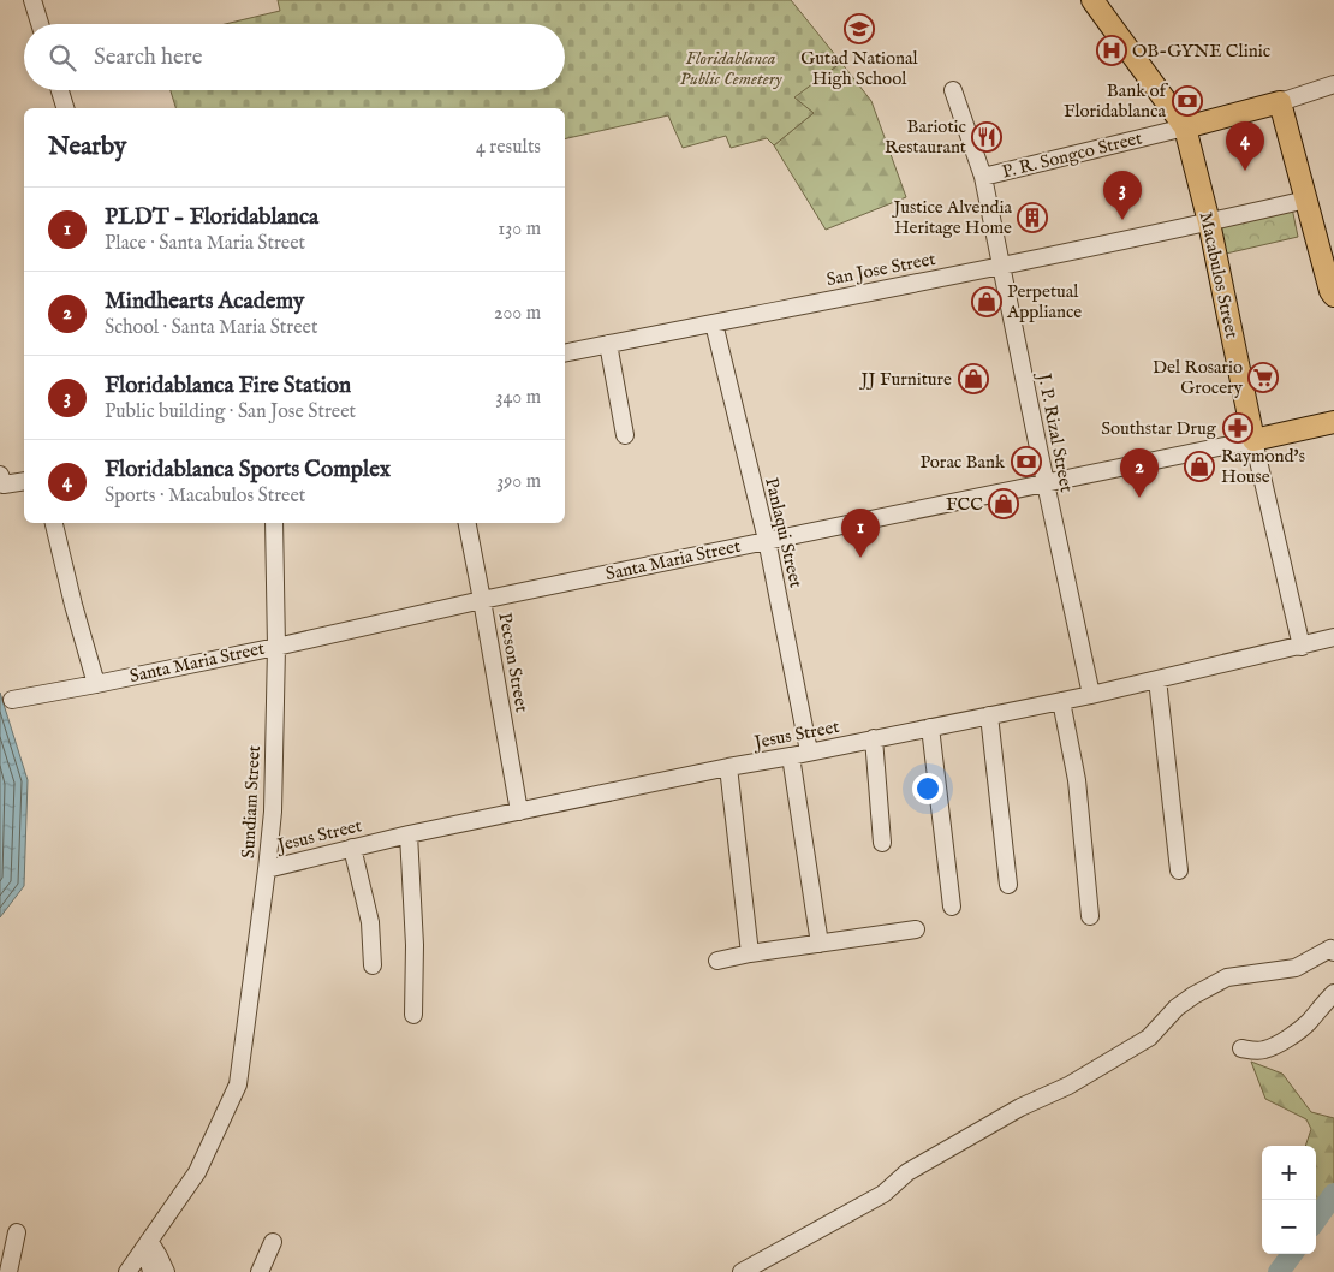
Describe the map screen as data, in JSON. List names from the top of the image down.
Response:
{
  "streets": {
    "main road": ["P. R. Songco Street", "Macabulos Street", "Santa Maria Street"],
    "street": [
      "San Jose Street",
      "J. P. Rizal Street",
      "Panlaqui Street",
      "Pecson Street",
      "Jesus Street",
      "Sundiam Street"
    ]
  },
  "crossings": [
    ["P. R. Songco Street", "Macabulos Street"],
    ["P. R. Songco Street", "J. P. Rizal Street"],
    ["San Jose Street", "Macabulos Street"],
    ["San Jose Street", "J. P. Rizal Street"],
    ["San Jose Street", "Panlaqui Street"],
    ["Macabulos Street", "Santa Maria Street"],
    ["Macabulos Street", "Jesus Street"],
    ["J. P. Rizal Street", "Santa Maria Street"],
    ["J. P. Rizal Street", "Jesus Street"],
    ["Panlaqui Street", "Santa Maria Street"],
    ["Panlaqui Street", "Jesus Street"],
    ["Santa Maria Street", "Pecson Street"],
    ["Santa Maria Street", "Sundiam Street"],
    ["Pecson Street", "Jesus Street"],
    ["Jesus Street", "Sundiam Street"]
  ],
  "parks": ["Floridablanca Public Cemetery"],
  "places": {
    "school or university": ["Gutad National High School"],
    "hospital": ["OB-GYNE Clinic"],
    "bank": ["Bank of Floridablanca", "Porac Bank"],
    "restaurant": ["Bariotic Restaurant"],
    "building": ["Justice Alvendia Heritage Home"],
    "shop": [
      "Perpetual Appliance",
      "JJ Furniture",
      "Raymond's House",
      "FCC"
    ],
    "supermarket": ["Del Rosario Grocery"],
    "pharmacy": ["Southstar Drug"]
  },
  "page": {
    "search": "Search here",
    "heading": ["Nearby", "4 results"],
    "pins": [
      "4",
      "3",
      "2",
      "1"
    ],
    "list": [
      {
        "mark": "1",
        "name": "PLDT - Floridablanca",
        "note": "Place · Santa Maria Street",
        "value": "130 m"
      },
      {
        "mark": "2",
        "name": "Mindhearts Academy",
        "note": "School · Santa Maria Street",
        "value": "200 m"
      },
      {
        "mark": "3",
        "name": "Floridablanca Fire Station",
        "note": "Public building · San Jose Street",
        "value": "340 m"
      },
      {
        "mark": "4",
        "name": "Floridablanca Sports Complex",
        "note": "Sports · Macabulos Street",
        "value": "390 m"
      }
    ],
    "map_buttons": ["+", "−"]
  }
}
